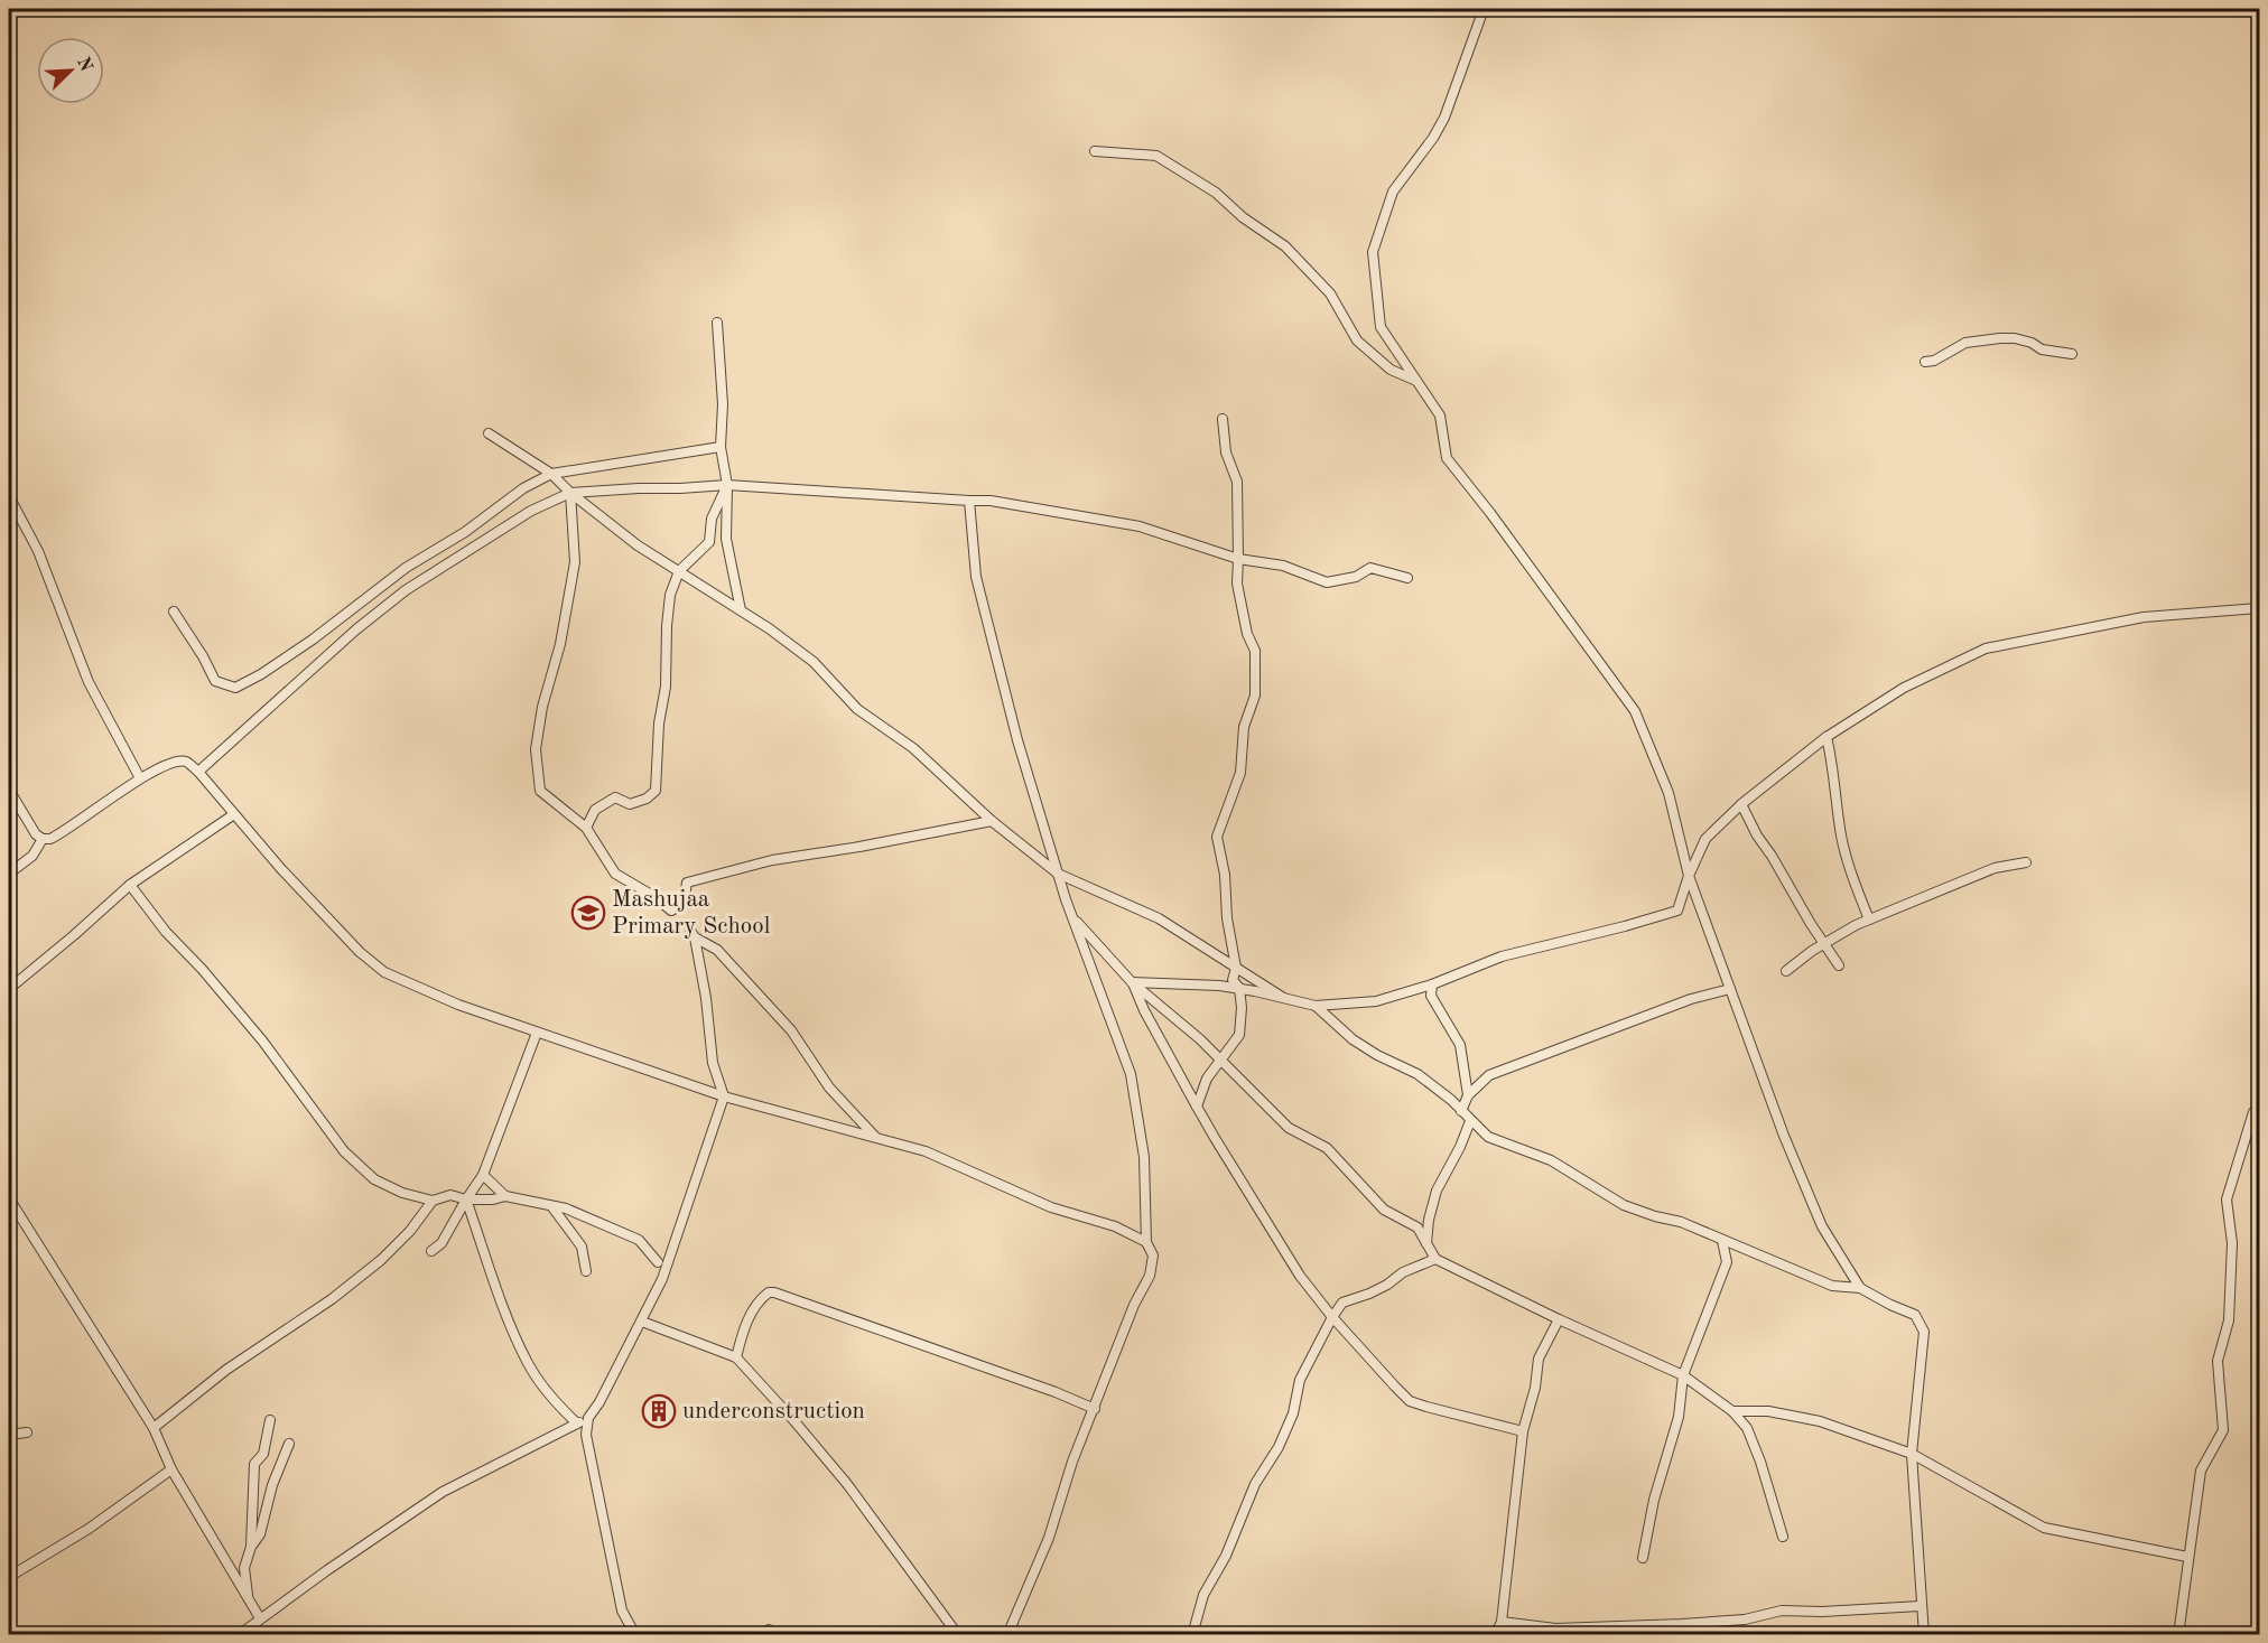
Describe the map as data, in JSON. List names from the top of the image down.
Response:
{
  "places": {
    "school or university": ["Mashujaa Primary School"],
    "building": ["underconstruction"]
  },
  "north": "top right"
}
